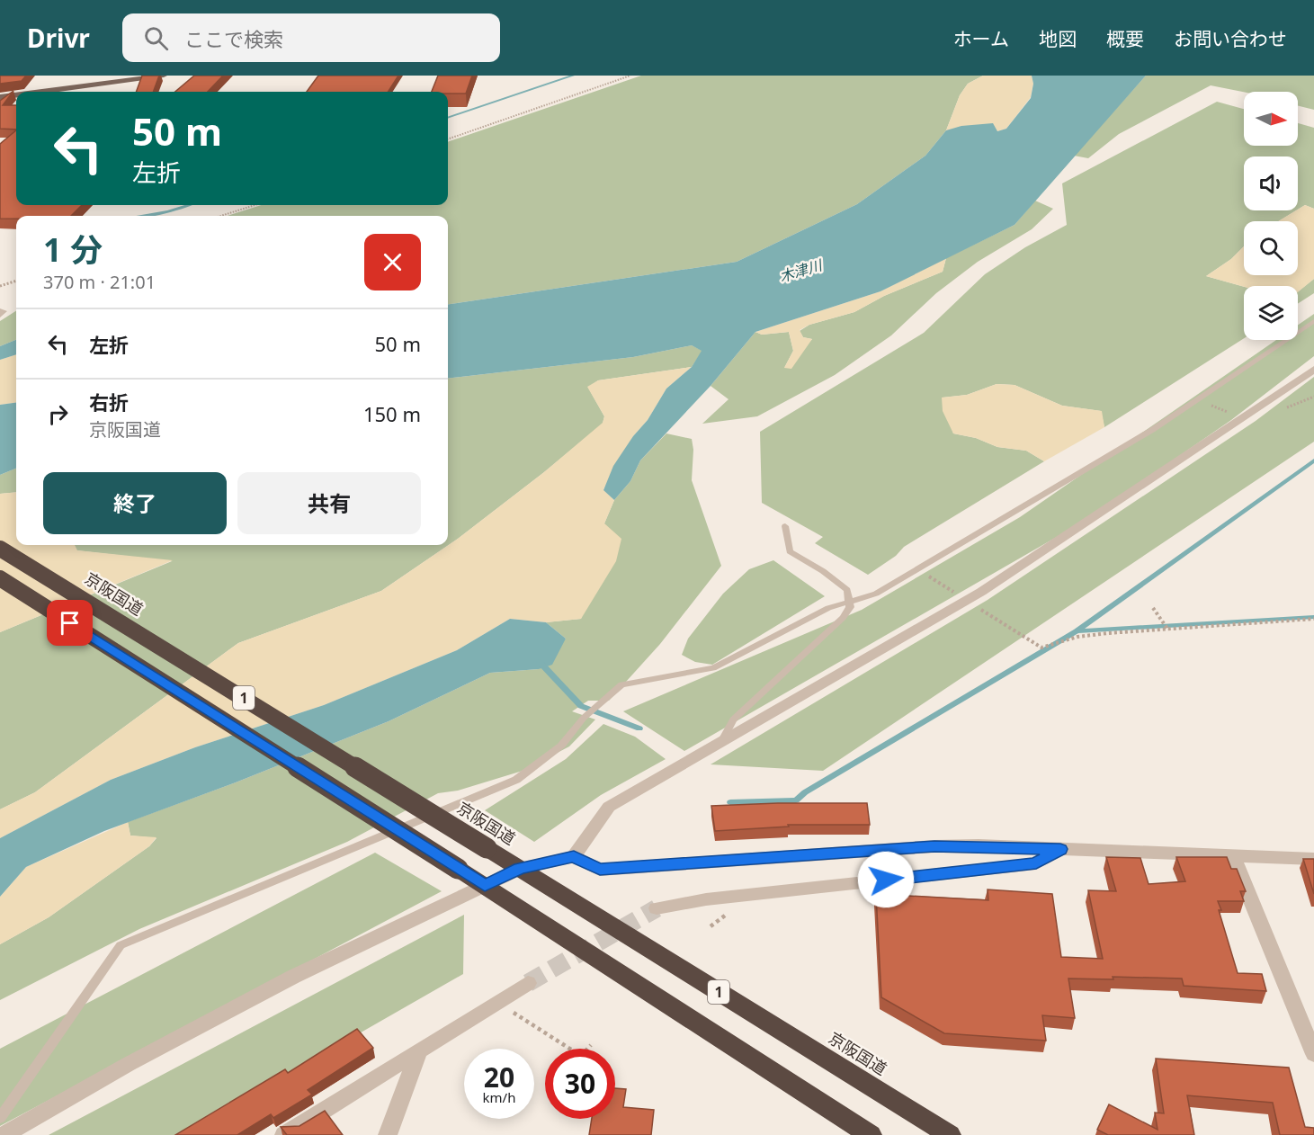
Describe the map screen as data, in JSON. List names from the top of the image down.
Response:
{
  "streets": {
    "highway": ["京阪国道", "1"]
  },
  "water": ["木津川"],
  "north": "right",
  "page": {
    "header": "Drivr",
    "search": "ここで検索",
    "nav": [
      "ホーム",
      "地図",
      "概要",
      "お問い合わせ"
    ],
    "turn": ["50 m", "左折"],
    "heading": ["1 分", "370 m · 21:01"],
    "list": [
      {
        "name": "左折",
        "value": "50 m"
      },
      {
        "name": "右折",
        "note": "京阪国道",
        "value": "150 m"
      }
    ],
    "buttons": ["終了", "共有"],
    "speed": "20 km/h",
    "limit": "30"
  }
}
